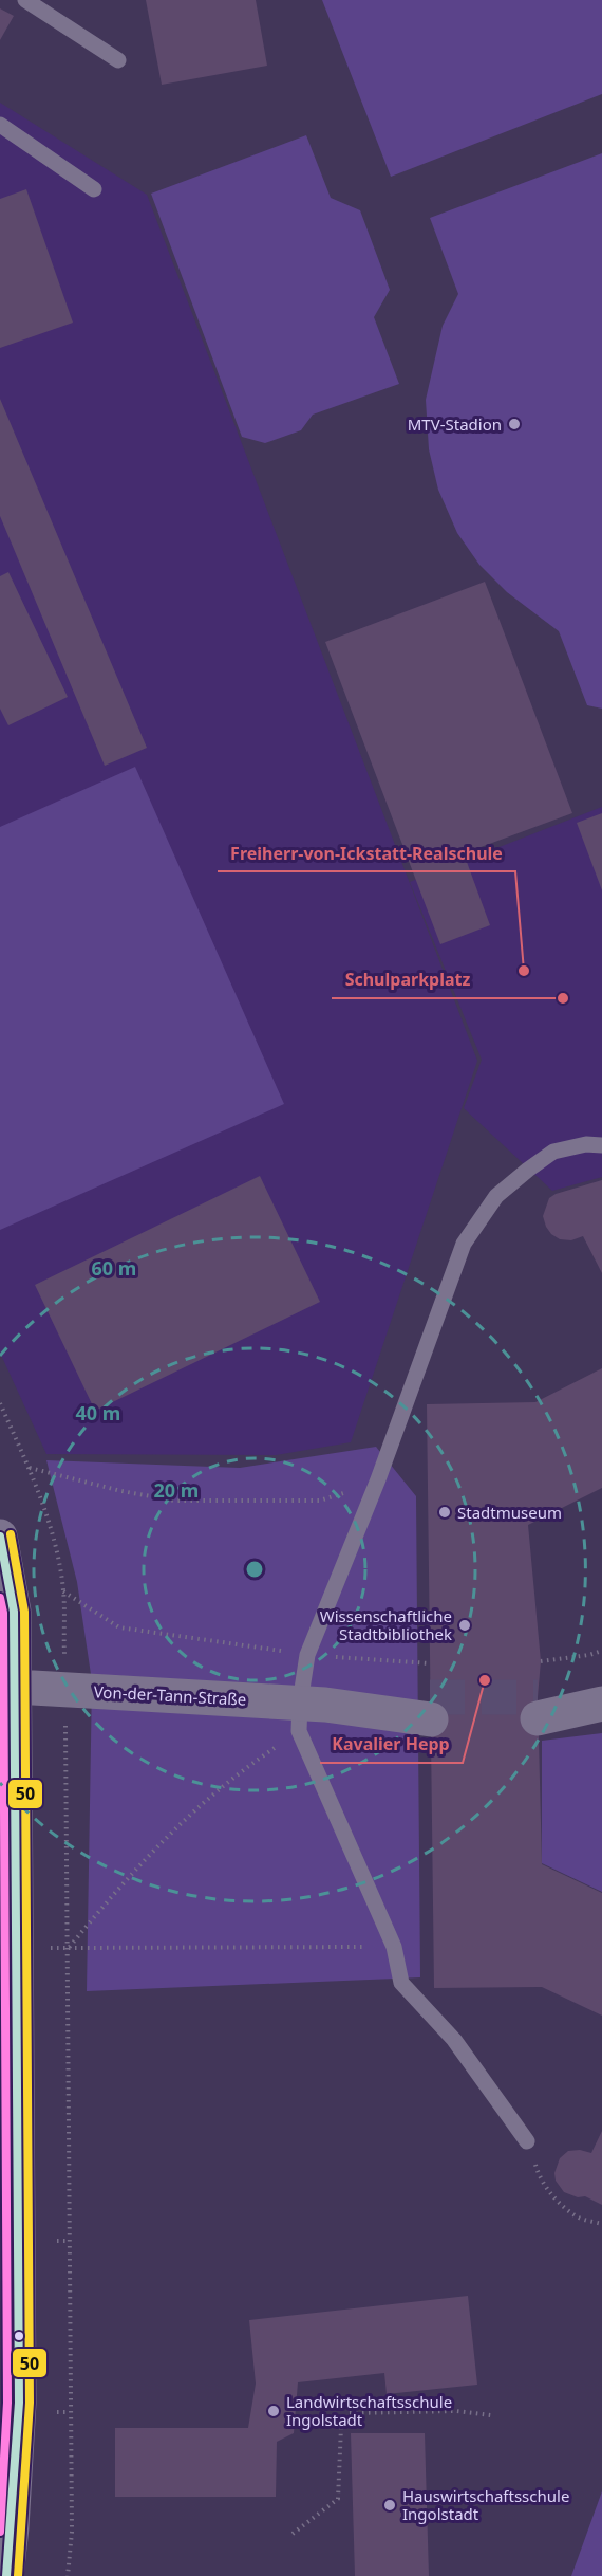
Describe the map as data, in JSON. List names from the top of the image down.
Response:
{
  "streets": {
    "street": ["Von-der-Tann-Straße"]
  },
  "places": [
    "MTV-Stadion",
    "Freiherr-von-Ickstatt-Realschule",
    "Schulparkplatz",
    "Stadtmuseum",
    "Wissenschaftliche Stadtbibliothek",
    "Kavalier Hepp",
    "Landwirtschaftsschule Ingolstadt",
    "Hauswirtschaftsschule Ingolstadt"
  ],
  "lines": ["transit line 50"],
  "rings": ["60 m", "40 m", "20 m"]
}
